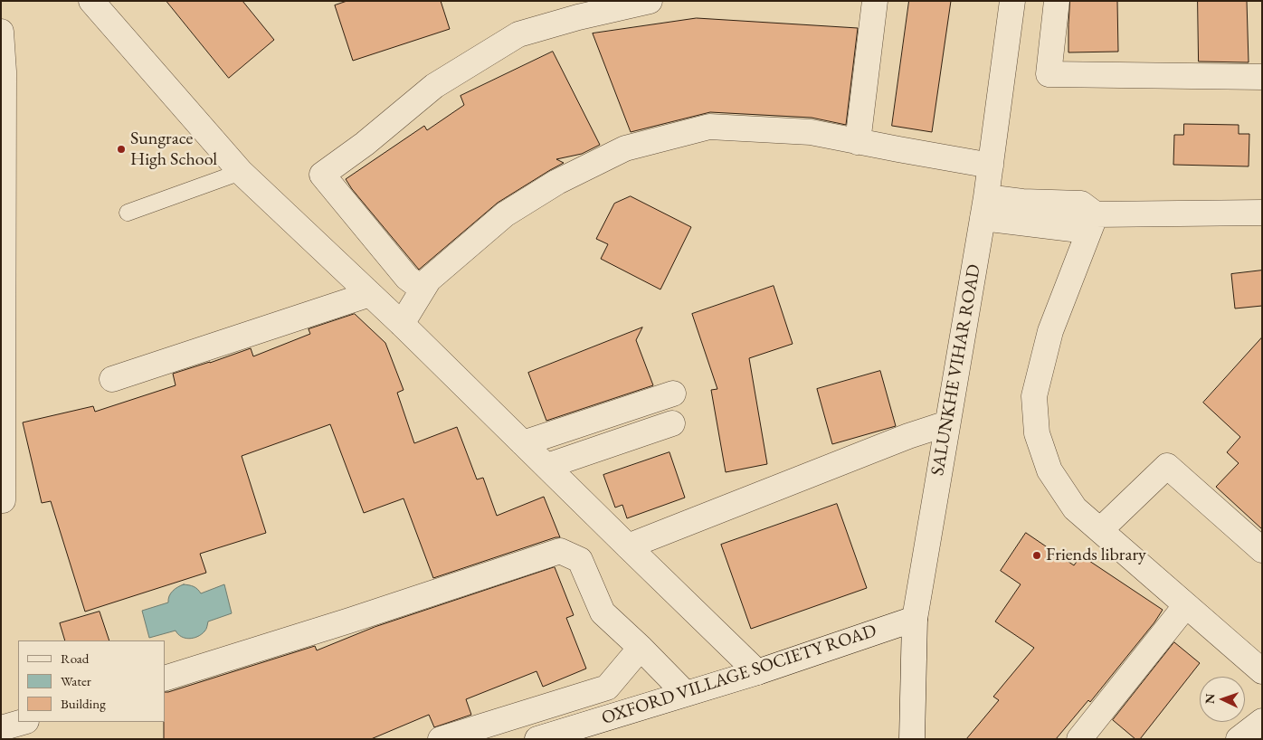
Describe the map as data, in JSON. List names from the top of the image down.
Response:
{
  "streets": {
    "street": ["SALUNKHE VIHAR ROAD", "OXFORD VILLAGE SOCIETY ROAD"]
  },
  "crossings": [
    ["SALUNKHE VIHAR ROAD", "OXFORD VILLAGE SOCIETY ROAD"]
  ],
  "places": ["Sungrace High School", "Friends library"],
  "legend": ["Road", "Water", "Building"],
  "north": "left"
}
